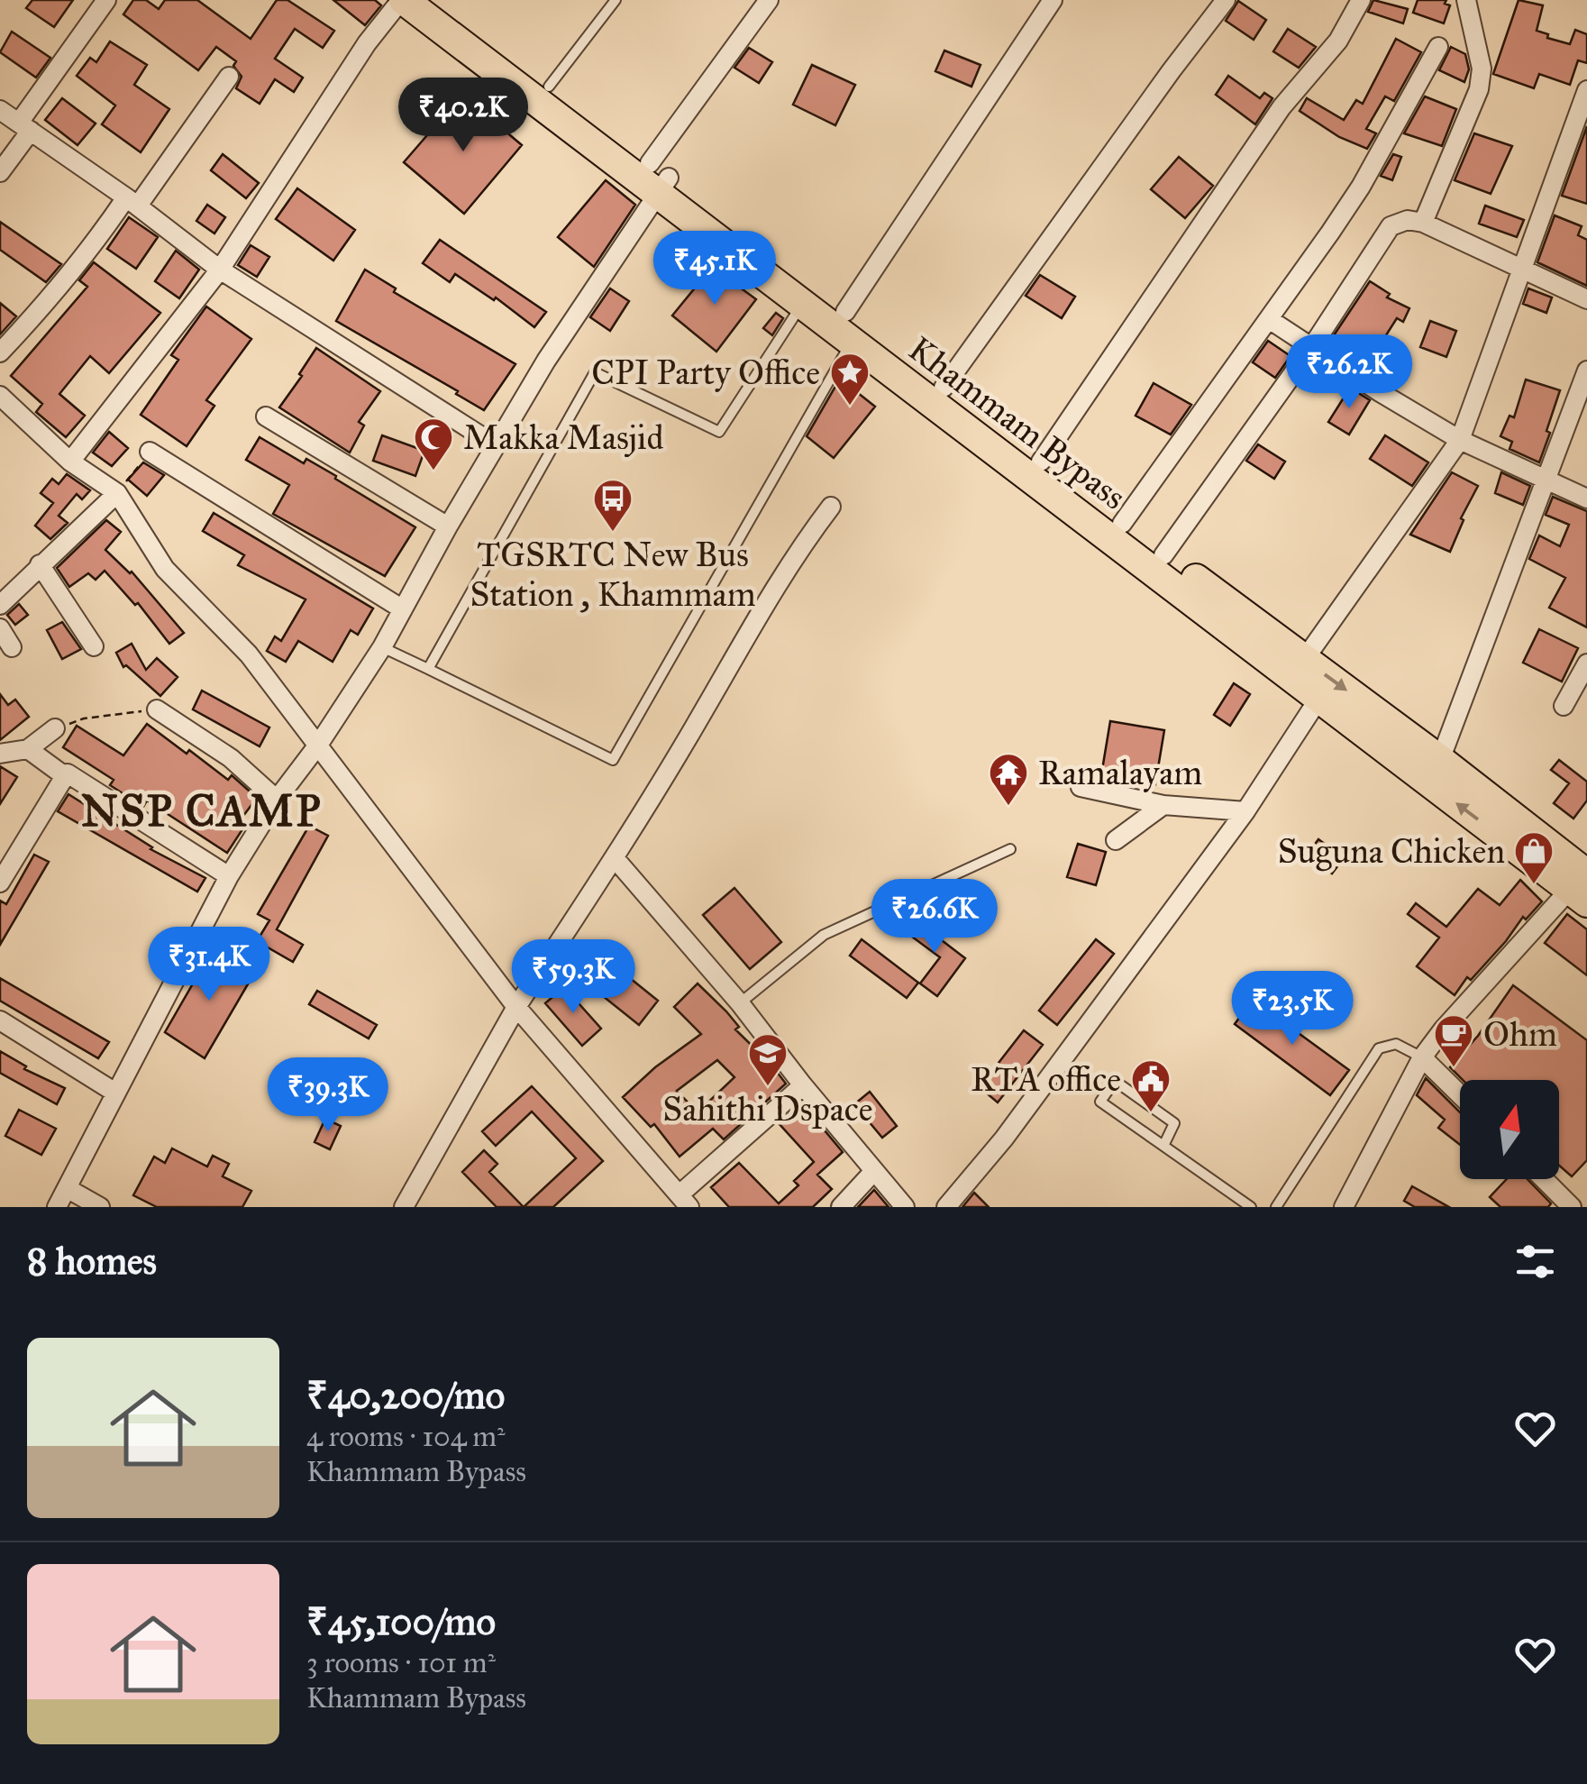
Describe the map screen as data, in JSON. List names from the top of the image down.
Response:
{
  "streets": {
    "highway": ["Khammam Bypass"]
  },
  "districts": ["NSP CAMP"],
  "places": {
    "place": ["CPI Party Office"],
    "mosque": ["Makka Masjid"],
    "bus stop": ["TGSRTC New Bus Station , Khammam"],
    "temple": ["Ramalayam"],
    "shop": ["Suguna Chicken"],
    "cafe": ["Ohm"],
    "school or university": ["Sahithi Dspace"],
    "public building": ["RTA office"]
  },
  "north": "top",
  "page": {
    "price": [
      "₹40.2K",
      "₹45.1K",
      "₹26.2K",
      "₹26.6K",
      "₹31.4K",
      "₹59.3K",
      "₹23.5K",
      "₹39.3K"
    ],
    "heading": "8 homes",
    "list": [
      {
        "name": "₹40,200/mo",
        "note": "4 rooms · 104 m² · Khammam Bypass"
      },
      {
        "name": "₹45,100/mo",
        "note": "3 rooms · 101 m² · Khammam Bypass"
      }
    ]
  }
}
